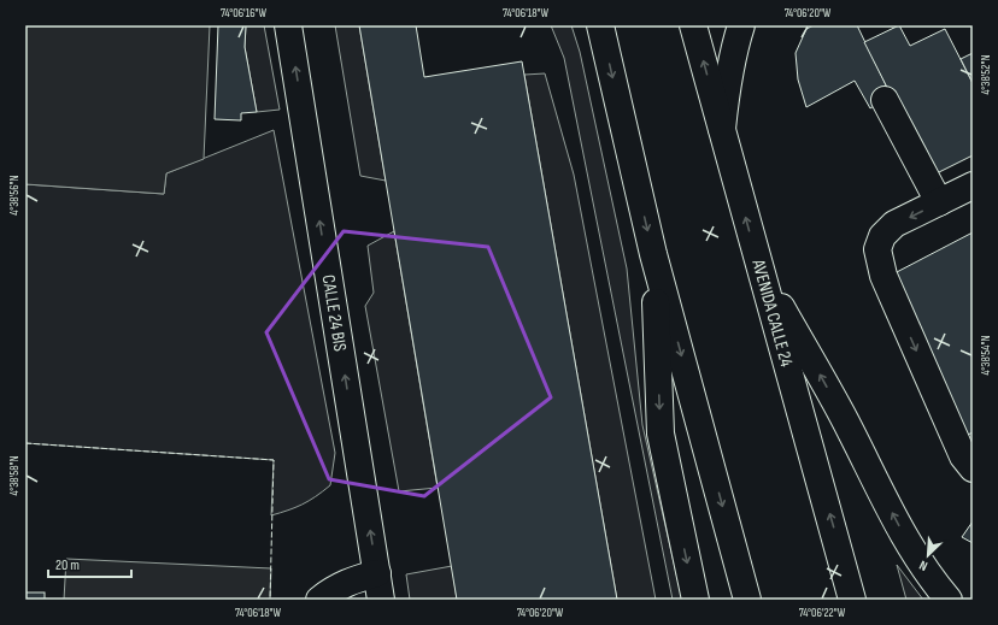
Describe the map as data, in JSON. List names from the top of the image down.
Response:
{
  "streets": {
    "main road": ["CALLE 24 BIS", "AVENIDA CALLE 24"]
  },
  "one_way": ["CALLE 24 BIS"],
  "scale_bar": "20 m",
  "north": "bottom left",
  "coordinates": [
    "74°06'16\"W",
    "74°06'18\"W",
    "74°06'20\"W",
    "4°38'52\"N",
    "4°38'56\"N",
    "4°38'54\"N",
    "4°38'58\"N",
    "74°06'22\"W"
  ]
}
